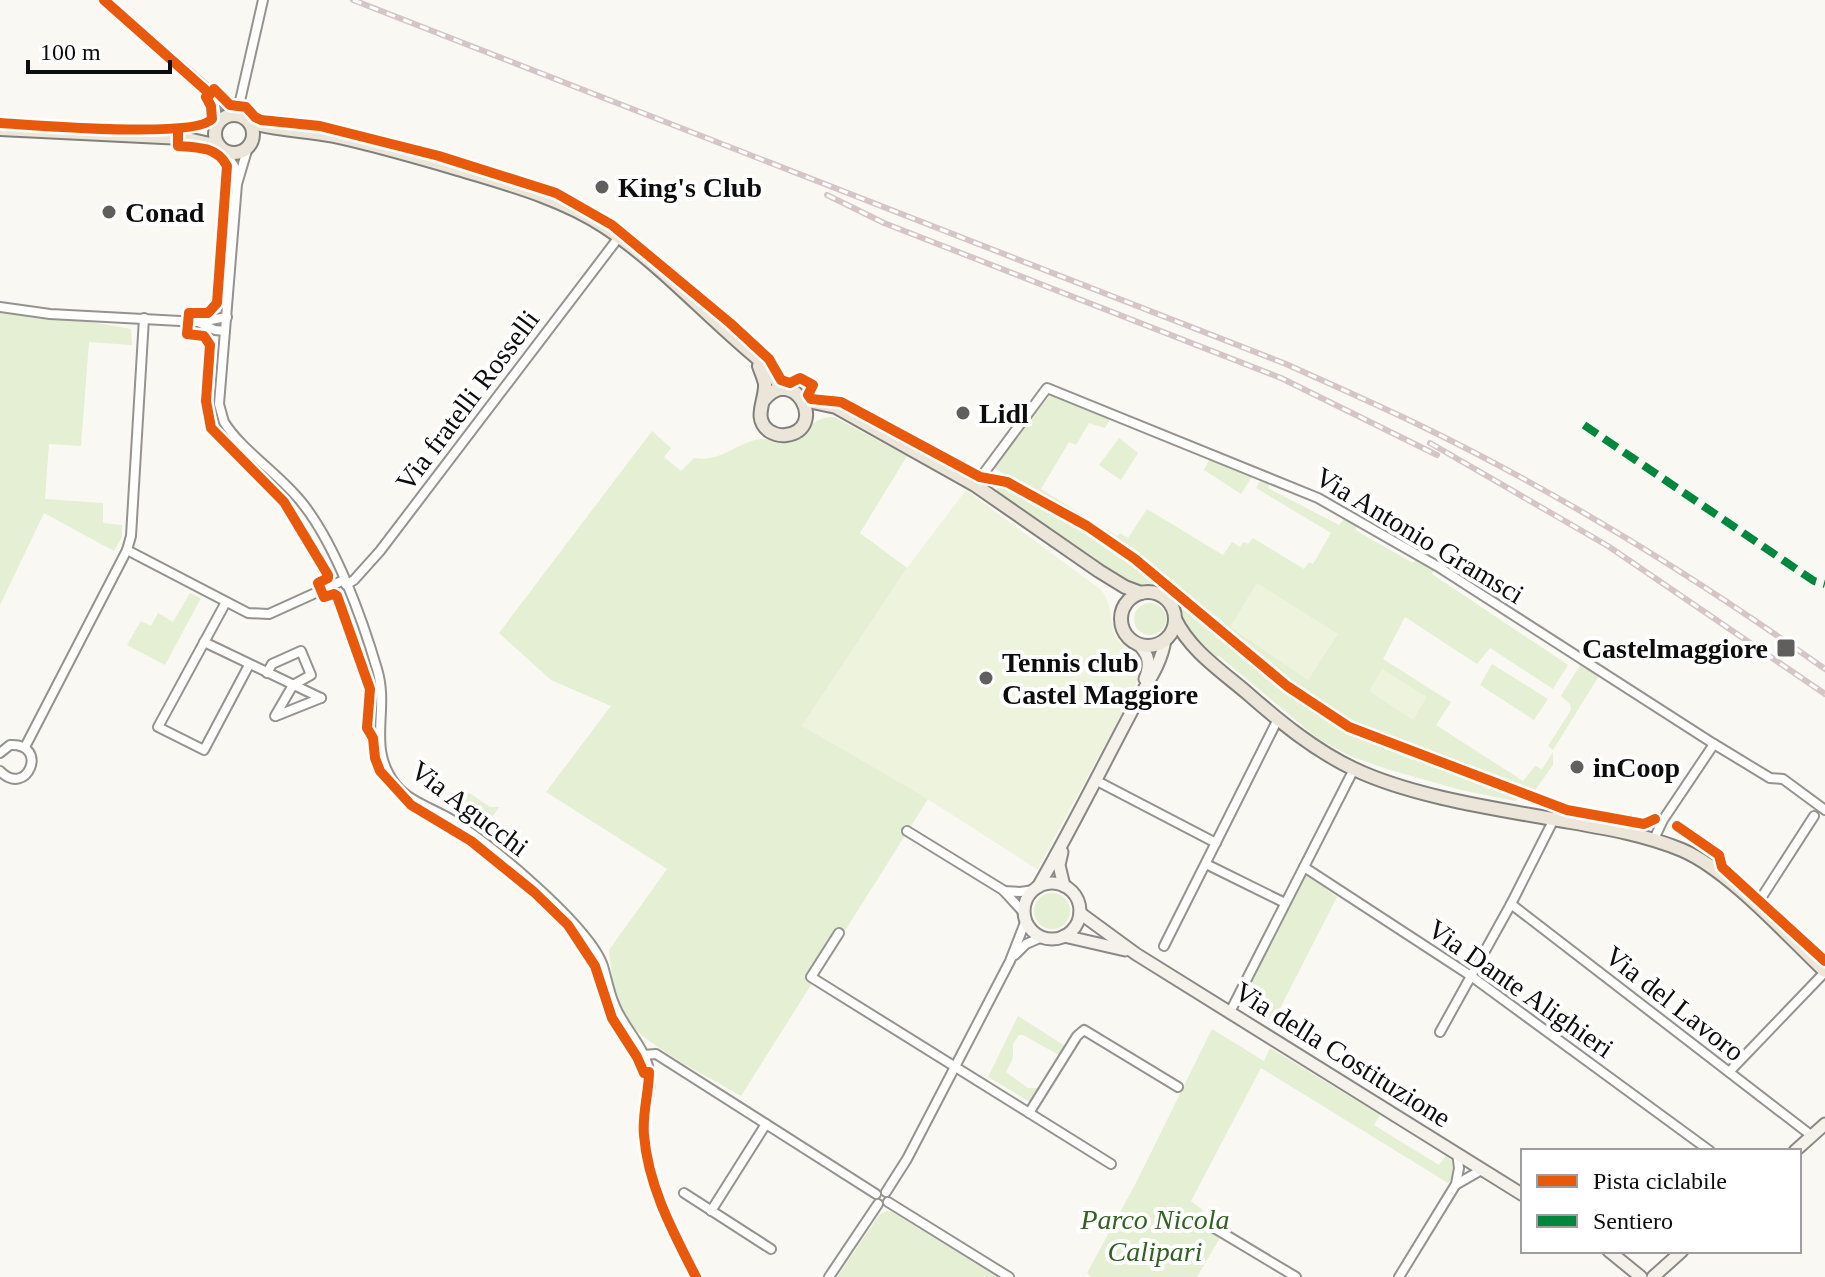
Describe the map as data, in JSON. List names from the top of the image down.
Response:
{
  "streets": {
    "street": [
      "Via fratelli Rosselli",
      "Via Antonio Gramsci",
      "Via Agucchi",
      "Via Dante Alighieri",
      "Via del Lavoro",
      "Via della Costituzione"
    ]
  },
  "crossings": [
    ["Via fratelli Rosselli", "Via Agucchi"]
  ],
  "parks": ["Parco Nicola Calipari"],
  "places": {
    "other": [
      "King's Club",
      "Conad",
      "Lidl",
      "Tennis club Castel Maggiore",
      "inCoop"
    ],
    "transit": ["Castelmaggiore"]
  },
  "legend": ["Pista ciclabile", "Sentiero"],
  "scale_bar": "100 m"
}
